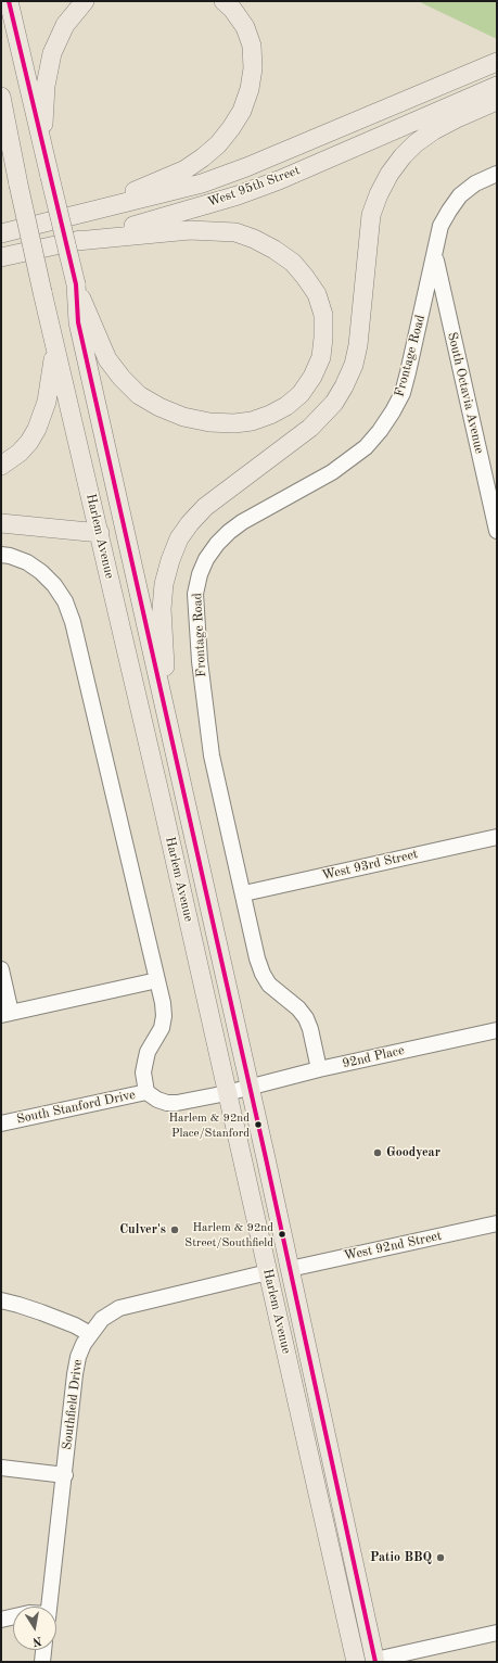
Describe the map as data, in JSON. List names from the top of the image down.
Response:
{
  "streets": {
    "main road": ["West 95th Street", "Harlem Avenue"],
    "street": [
      "Frontage Road",
      "South Octavia Avenue",
      "West 93rd Street",
      "92nd Place",
      "South Stanford Drive",
      "West 92nd Street",
      "Southfield Drive"
    ]
  },
  "crossings": [
    ["Frontage Road", "South Octavia Avenue"],
    ["Frontage Road", "West 93rd Street"],
    ["Frontage Road", "92nd Place"],
    ["Harlem Avenue", "92nd Place"],
    ["Harlem Avenue", "South Stanford Drive"],
    ["Harlem Avenue", "West 92nd Street"],
    ["Harlem Avenue", "Southfield Drive"],
    ["92nd Place", "South Stanford Drive"]
  ],
  "places": [
    "Harlem & 92nd Place/Stanford",
    "Goodyear",
    "Culver's",
    "Harlem & 92nd Street/Southfield",
    "Patio BBQ"
  ],
  "north": "bottom"
}
